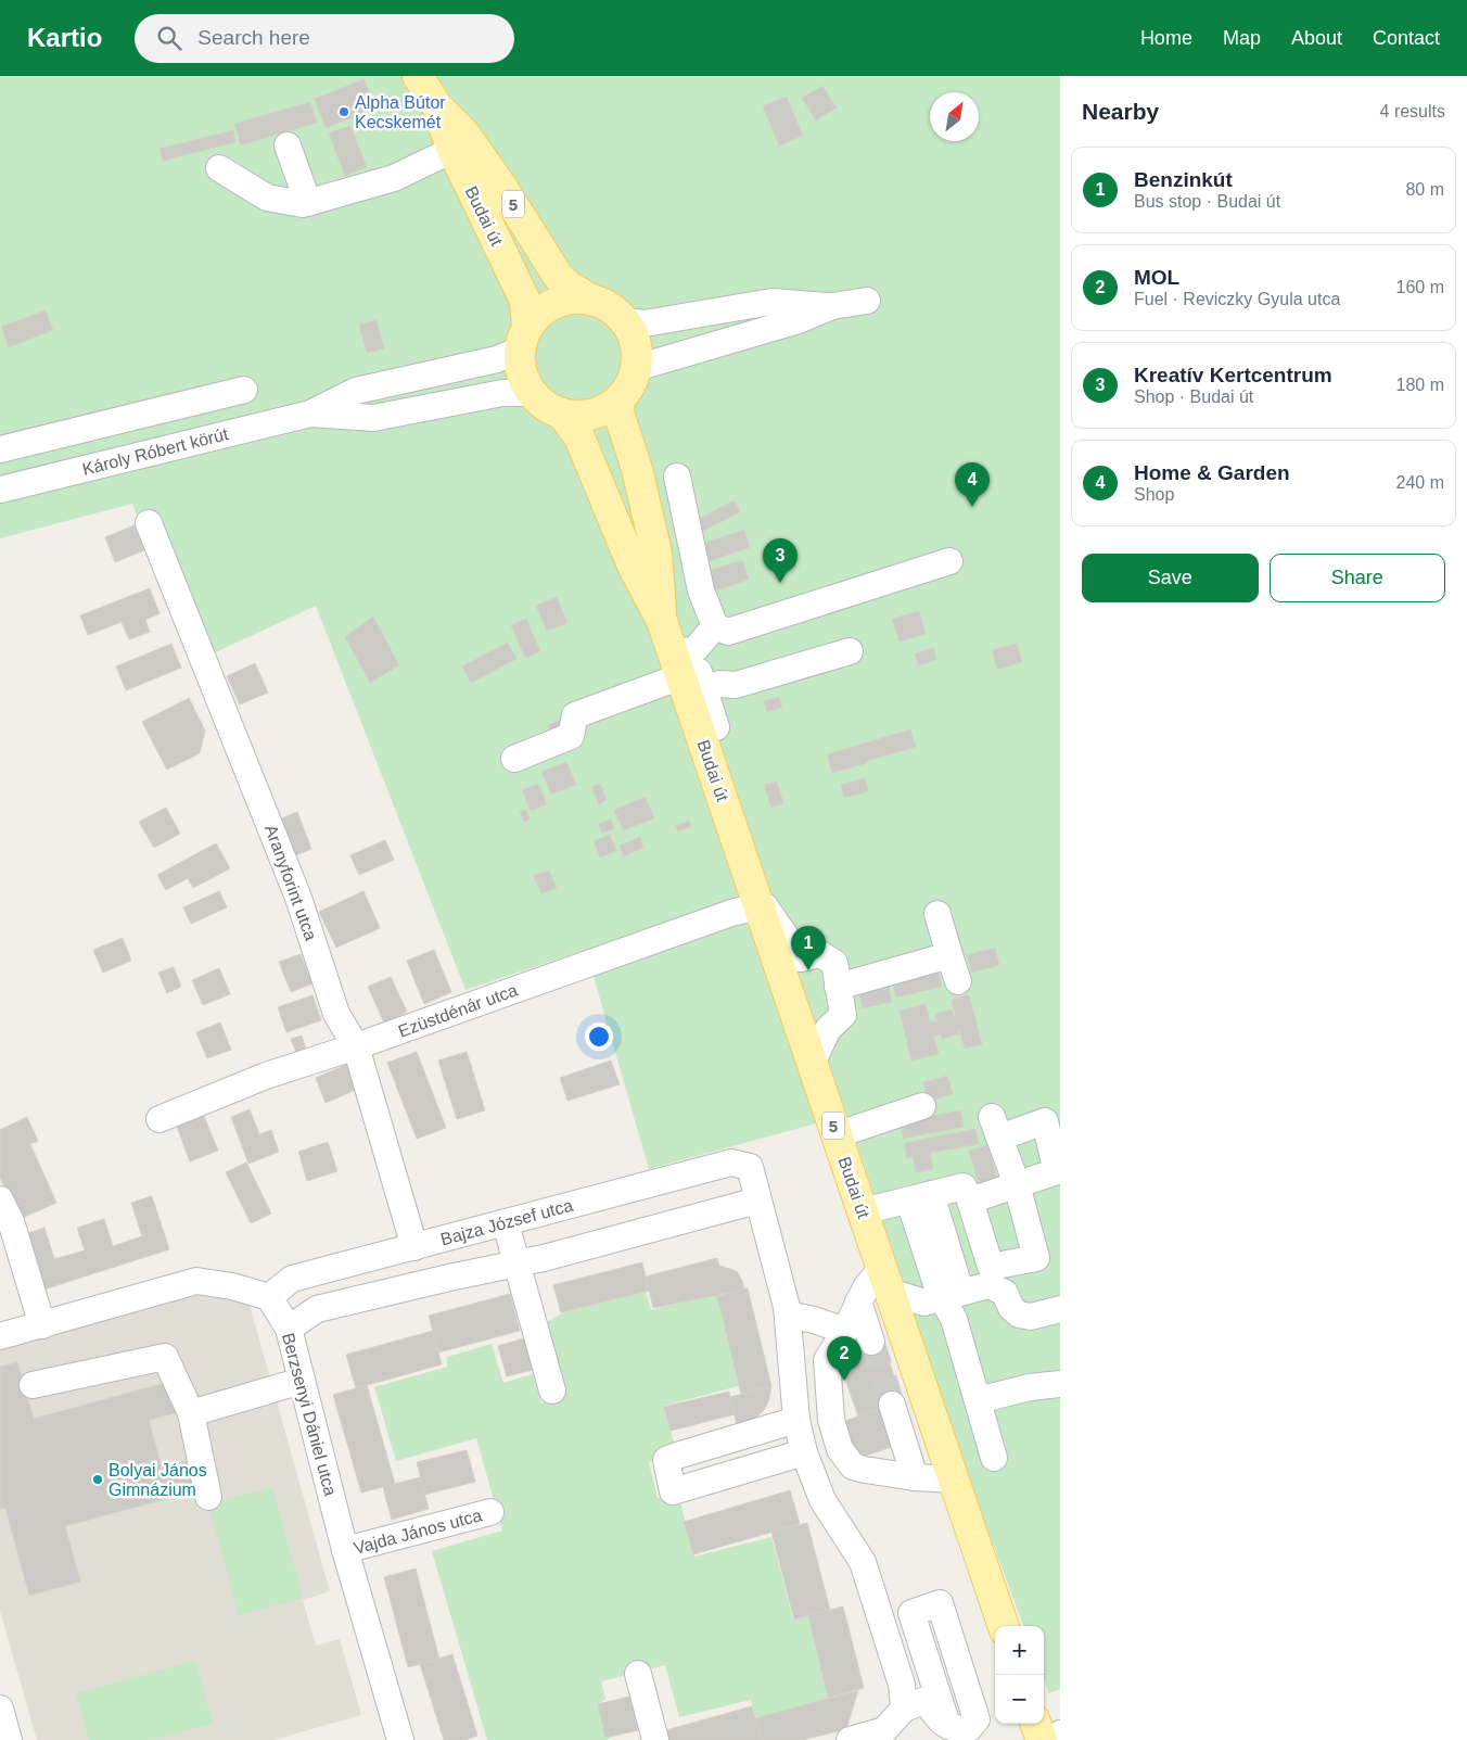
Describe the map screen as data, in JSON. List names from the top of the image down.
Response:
{
  "streets": {
    "main road": ["5", "Budai út"],
    "street": [
      "Károly Róbert körút",
      "Aranyforint utca",
      "Ezüstdénár utca",
      "Bajza József utca",
      "Berzsenyi Dániel utca",
      "Vajda János utca"
    ]
  },
  "crossings": [
    ["5", "Budai út"],
    ["5", "Károly Róbert körút"],
    ["Budai út", "Károly Róbert körút"],
    ["Budai út", "Ezüstdénár utca"],
    ["Aranyforint utca", "Ezüstdénár utca"],
    ["Aranyforint utca", "Bajza József utca"],
    ["Bajza József utca", "Berzsenyi Dániel utca"],
    ["Berzsenyi Dániel utca", "Vajda János utca"]
  ],
  "places": ["Alpha Bútor Kecskemét", "Bolyai János Gimnázium"],
  "north": "top right",
  "page": {
    "header": "Kartio",
    "search": "Search here",
    "nav": [
      "Home",
      "Map",
      "About",
      "Contact"
    ],
    "heading": ["Nearby", "4 results"],
    "list": [
      {
        "mark": "1",
        "name": "Benzinkút",
        "note": "Bus stop · Budai út",
        "value": "80 m"
      },
      {
        "mark": "2",
        "name": "MOL",
        "note": "Fuel · Reviczky Gyula utca",
        "value": "160 m"
      },
      {
        "mark": "3",
        "name": "Kreatív Kertcentrum",
        "note": "Shop · Budai út",
        "value": "180 m"
      },
      {
        "mark": "4",
        "name": "Home & Garden",
        "note": "Shop",
        "value": "240 m"
      }
    ],
    "pins": [
      "4",
      "3",
      "1",
      "2"
    ],
    "buttons": ["Save", "Share"],
    "map_buttons": ["+", "−"]
  }
}
